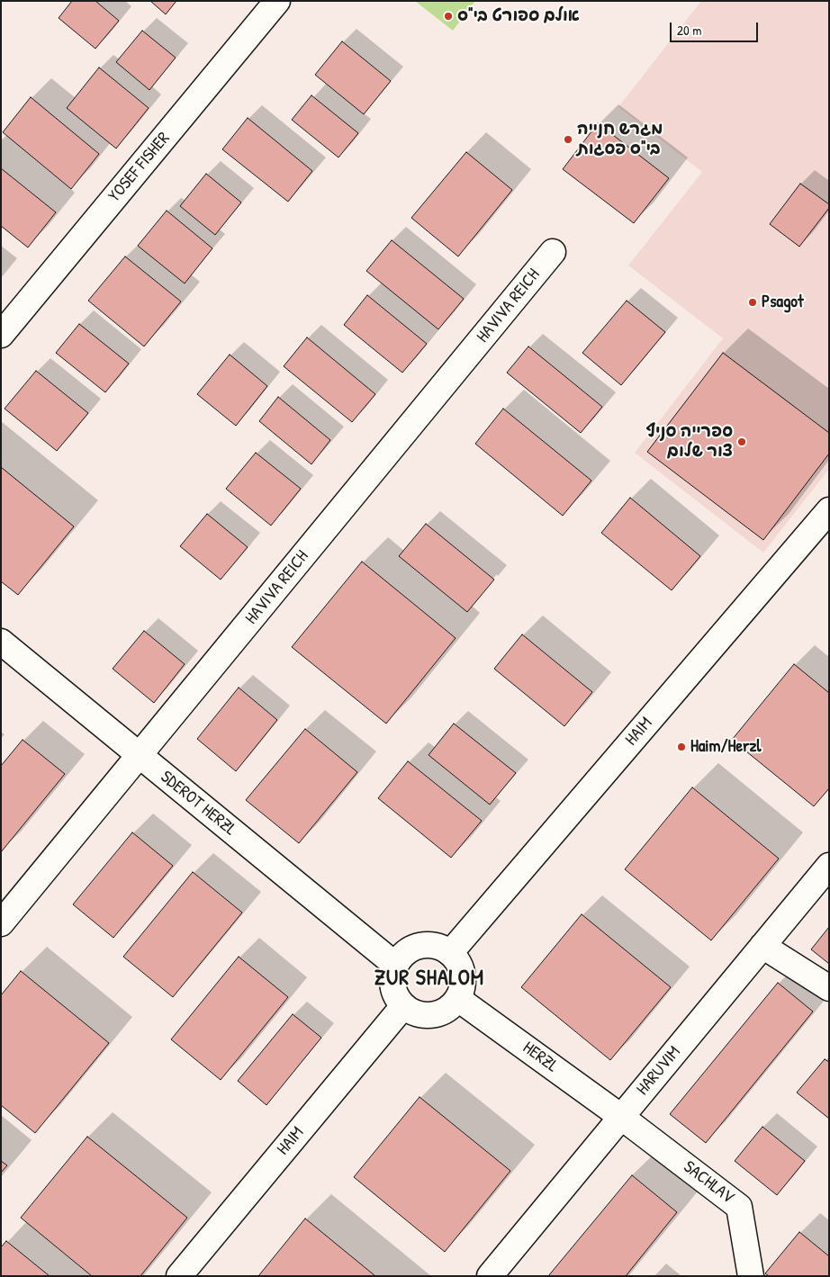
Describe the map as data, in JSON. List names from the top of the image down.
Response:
{
  "streets": {
    "street": [
      "YOSEF FISHER",
      "HAVIVA REICH",
      "HAIM",
      "SDEROT HERZL",
      "HERZL",
      "HARUVIM",
      "SACHLAV"
    ]
  },
  "crossings": [
    ["HAVIVA REICH", "SDEROT HERZL"],
    ["HAIM", "SDEROT HERZL"],
    ["HAIM", "HERZL"],
    ["SDEROT HERZL", "HERZL"],
    ["HERZL", "HARUVIM"],
    ["HERZL", "SACHLAV"],
    ["HARUVIM", "SACHLAV"]
  ],
  "districts": ["ZUR SHALOM"],
  "places": [
    "אולם ספורט בי\"ס",
    "מגרש חנייה בי\"ס פסגות",
    "Psagot",
    "ספרייה סניף צור שלום",
    "Haim/Herzl"
  ],
  "scale_bar": "20 m"
}
